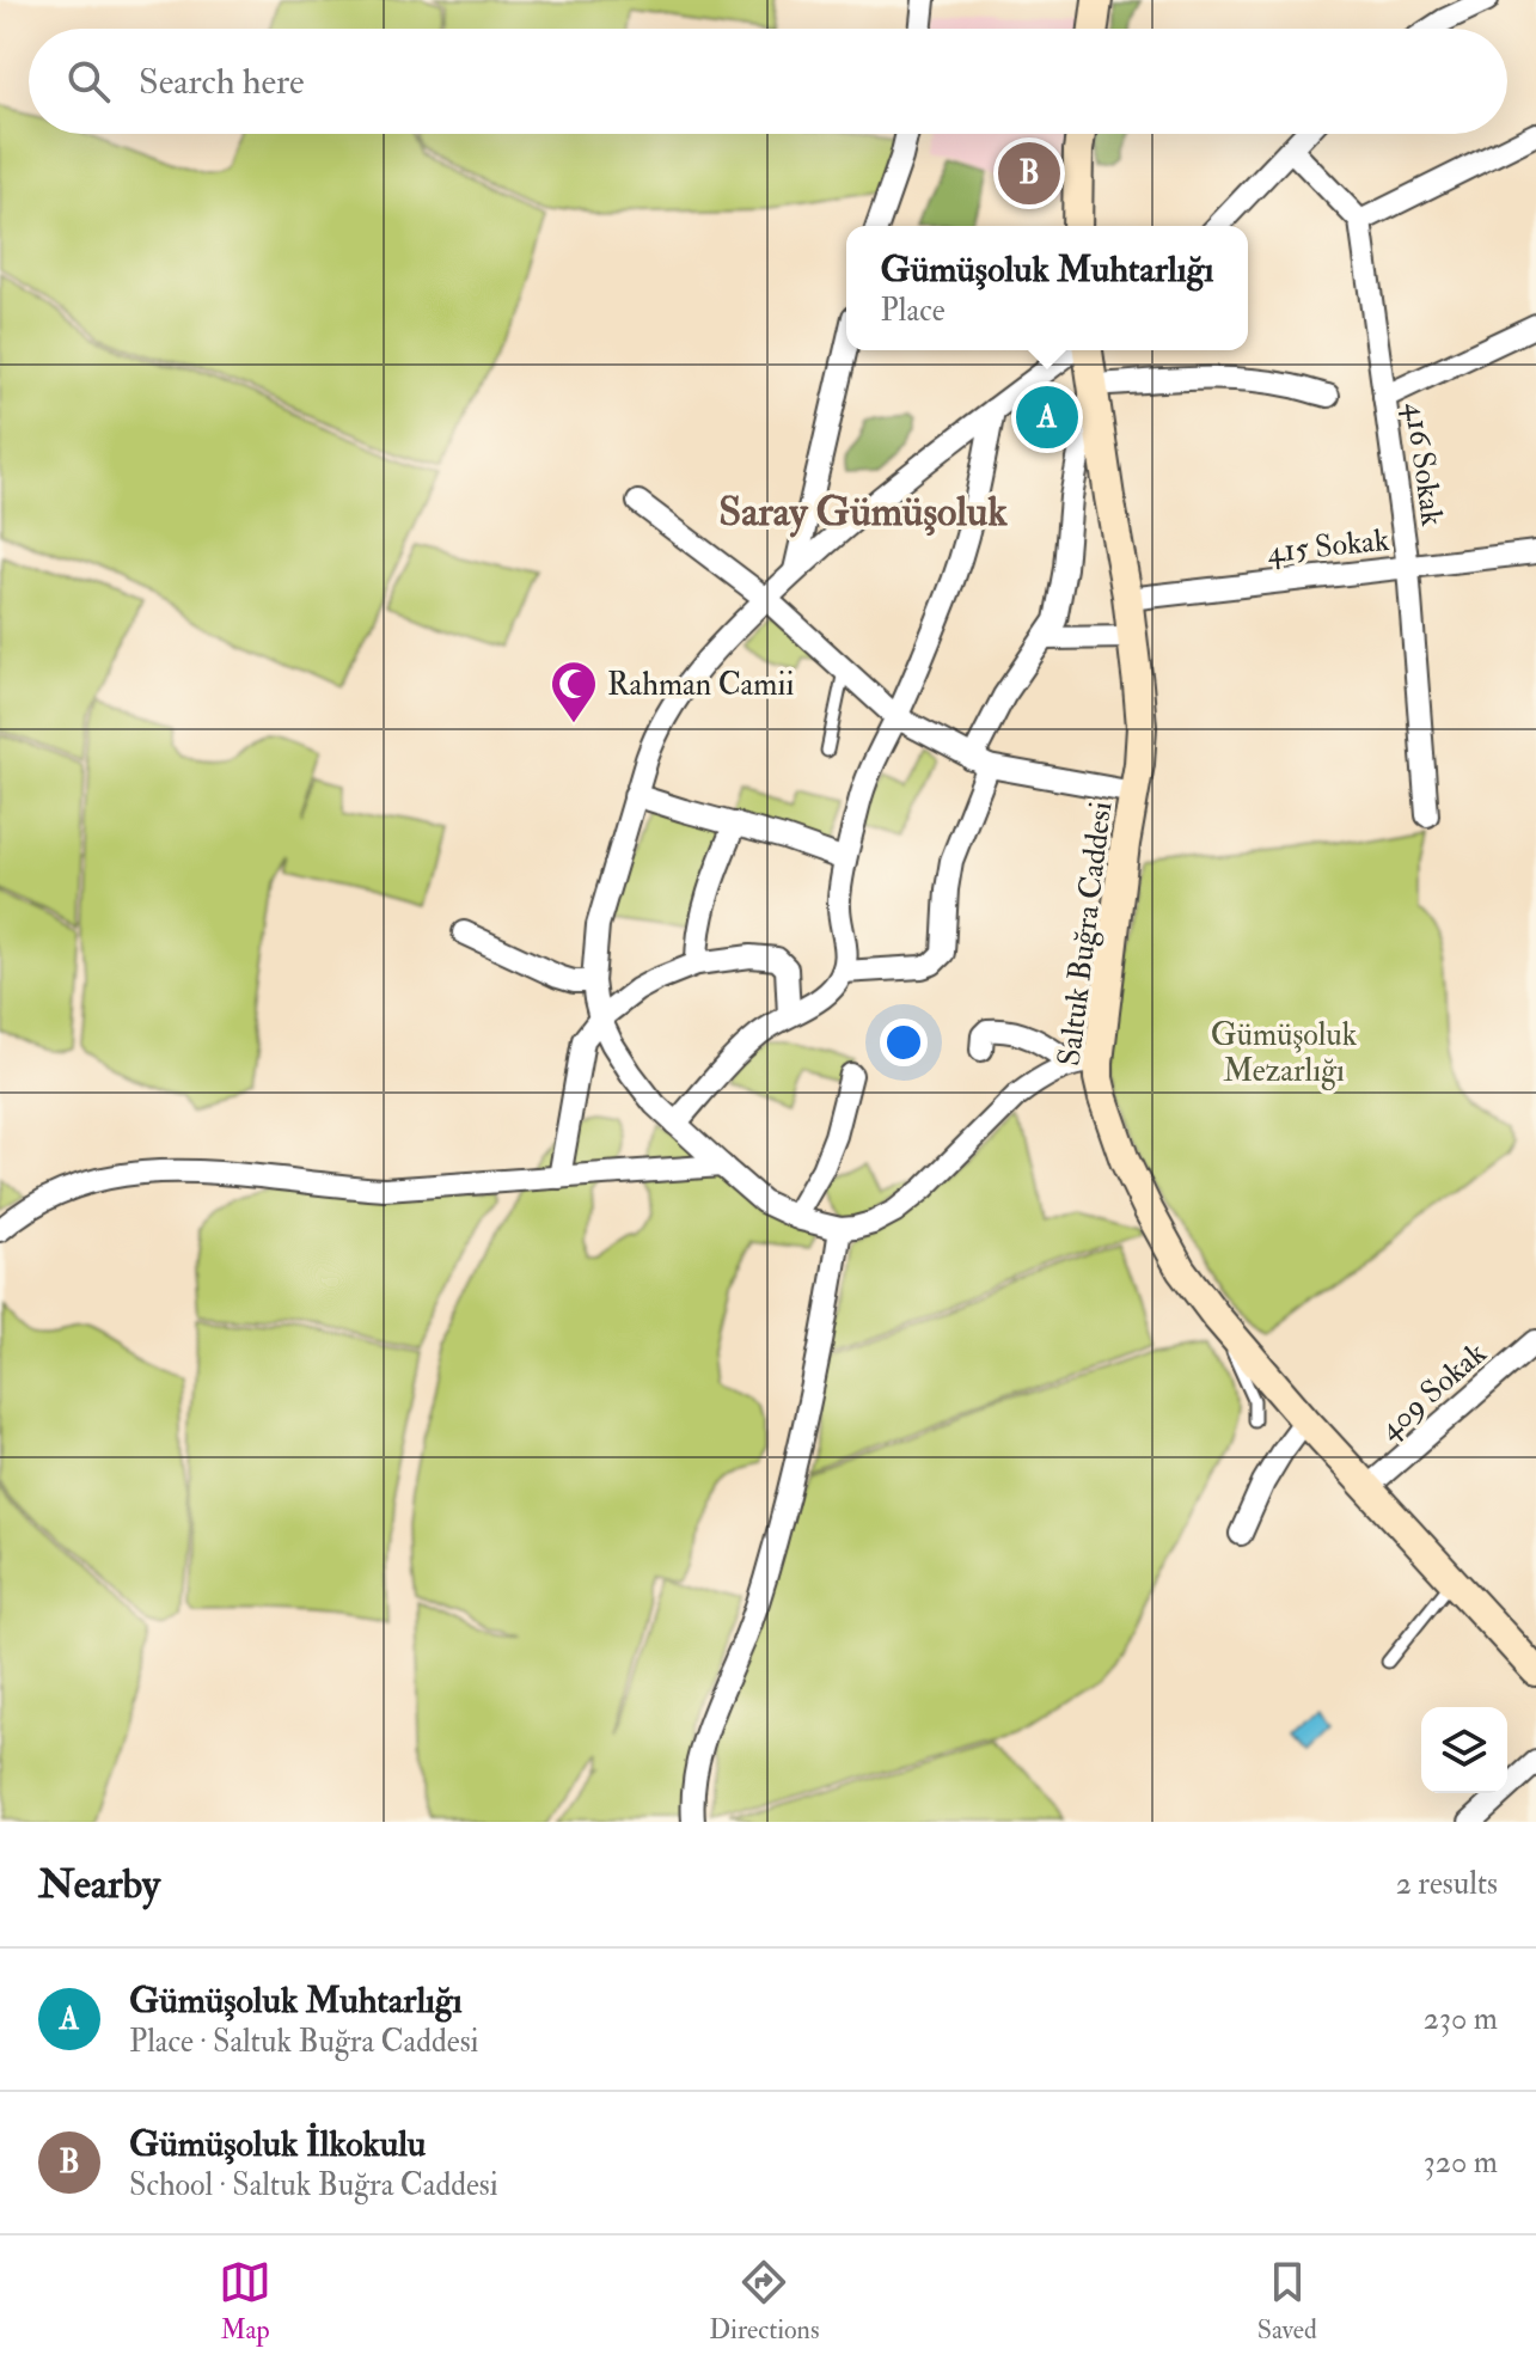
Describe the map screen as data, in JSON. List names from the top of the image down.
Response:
{
  "streets": {
    "street": [
      "416 Sokak",
      "415 Sokak",
      "Saltuk Buğra Caddesi",
      "409 Sokak"
    ]
  },
  "crossings": [
    ["416 Sokak", "415 Sokak"],
    ["415 Sokak", "Saltuk Buğra Caddesi"],
    ["Saltuk Buğra Caddesi", "409 Sokak"]
  ],
  "districts": ["Saray Gümüşoluk"],
  "parks": ["Gümüşoluk Mezarlığı"],
  "places": {
    "mosque": ["Rahman Camii"]
  },
  "page": {
    "search": "Search here",
    "pins": ["B", "A"],
    "popup": ["Gümüşoluk Muhtarlığı", "Place"],
    "heading": ["Nearby", "2 results"],
    "list": [
      {
        "mark": "A",
        "name": "Gümüşoluk Muhtarlığı",
        "note": "Place · Saltuk Buğra Caddesi",
        "value": "230 m"
      },
      {
        "mark": "B",
        "name": "Gümüşoluk İlkokulu",
        "note": "School · Saltuk Buğra Caddesi",
        "value": "320 m"
      }
    ],
    "nav": ["Map", "Directions", "Saved"]
  }
}
